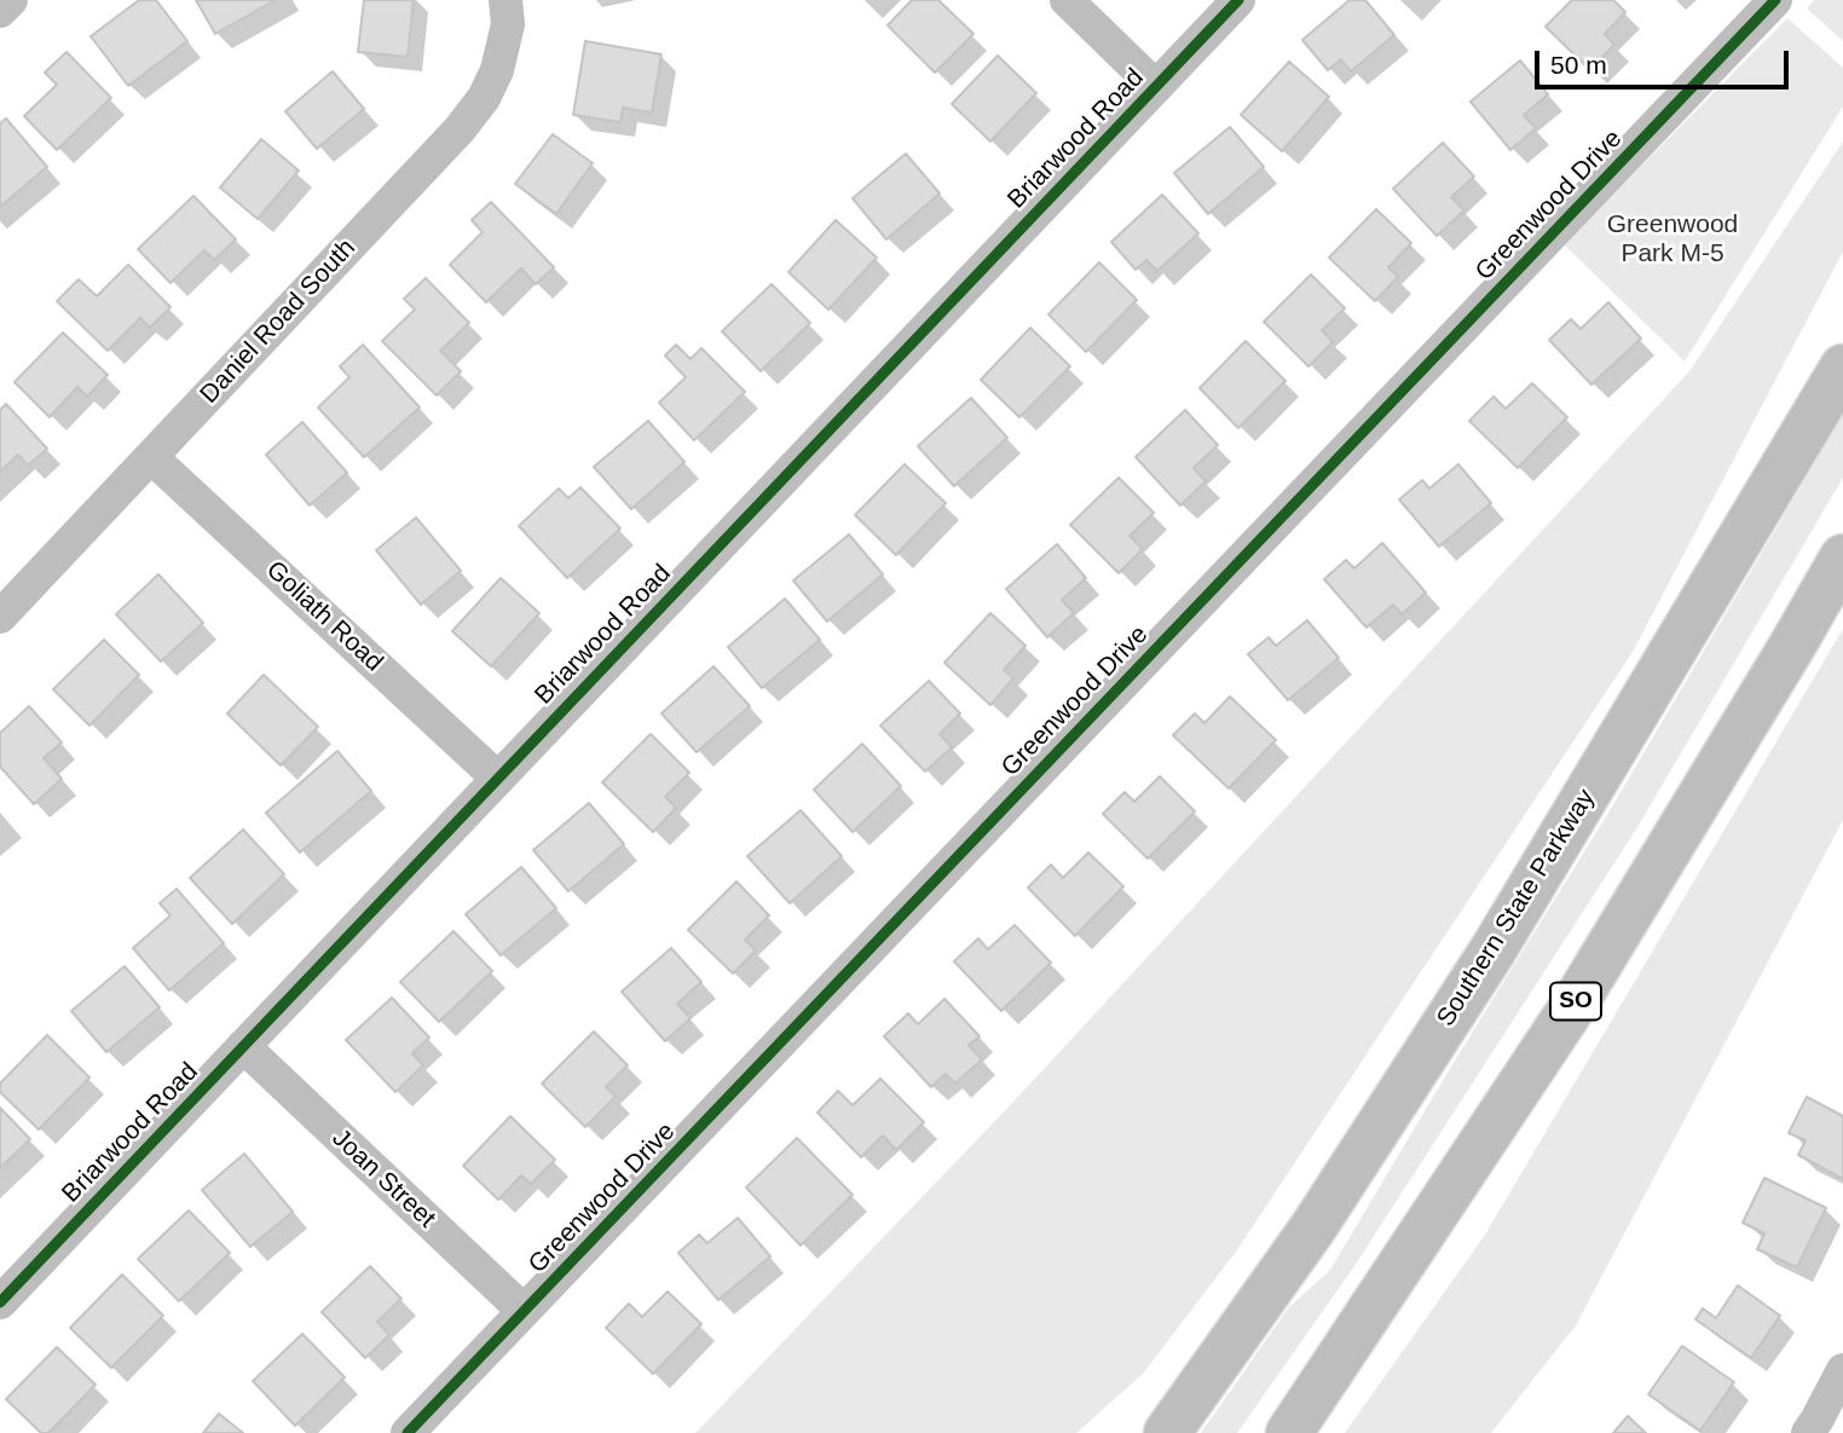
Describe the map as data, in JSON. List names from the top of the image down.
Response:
{
  "streets": {
    "highway": ["Southern State Parkway", "SO"],
    "street": [
      "Briarwood Road",
      "Greenwood Drive",
      "Daniel Road South",
      "Goliath Road",
      "Joan Street"
    ]
  },
  "crossings": [
    ["Briarwood Road", "Goliath Road"],
    ["Briarwood Road", "Joan Street"],
    ["Greenwood Drive", "Joan Street"],
    ["Daniel Road South", "Goliath Road"]
  ],
  "parks": ["Greenwood Park M-5"],
  "scale_bar": "50 m"
}
